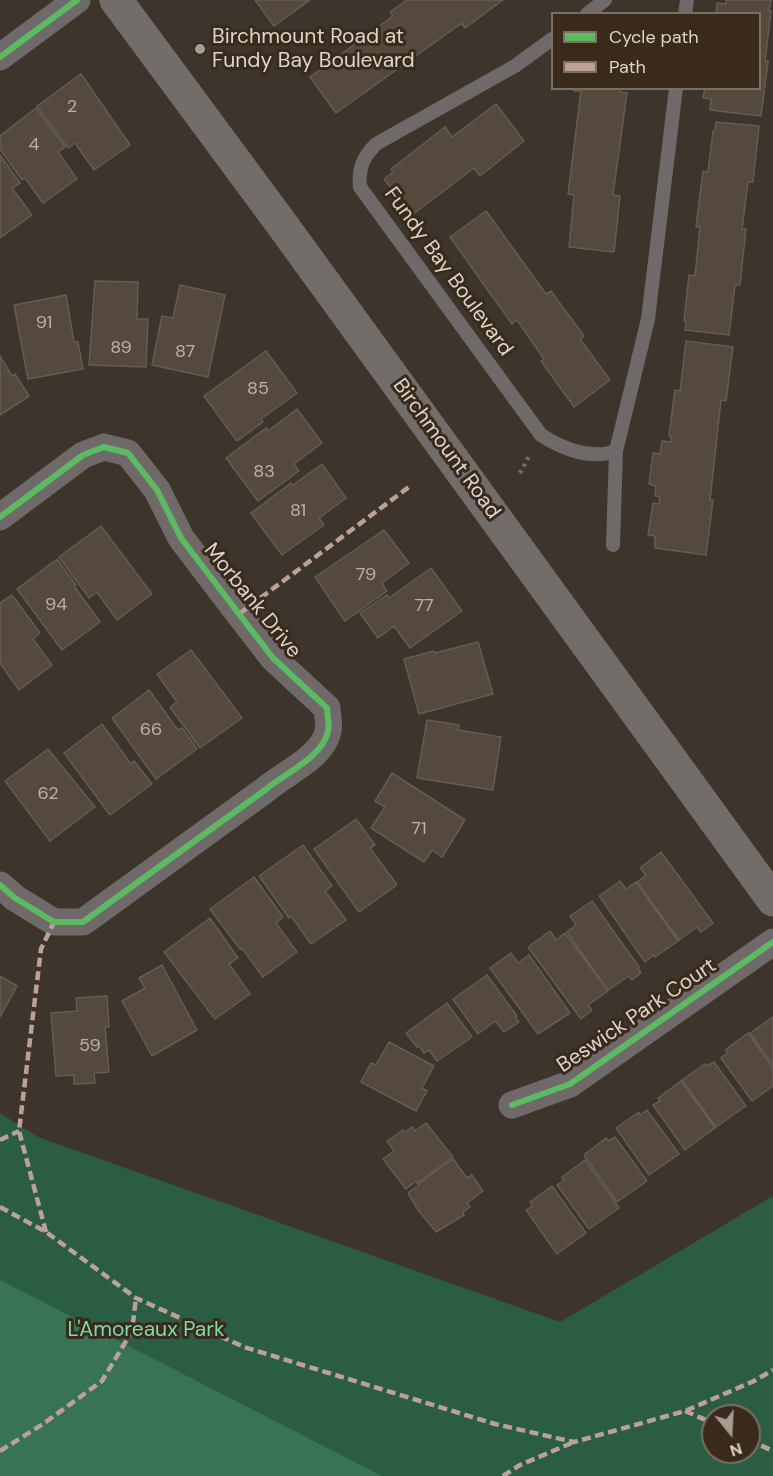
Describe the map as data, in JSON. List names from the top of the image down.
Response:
{
  "streets": {
    "main road": ["Birchmount Road"],
    "street": ["Morbank Drive", "Beswick Park Court"],
    "lane": ["Fundy Bay Boulevard"]
  },
  "parks": ["L'Amoreaux Park"],
  "places": ["Birchmount Road at Fundy Bay Boulevard"],
  "house_numbers": [
    "2",
    "4",
    "91",
    "89",
    "87",
    "85",
    "83",
    "81",
    "79",
    "94",
    "77",
    "66",
    "62",
    "71",
    "59"
  ],
  "legend": ["Cycle path", "Path"],
  "north": "bottom"
}
